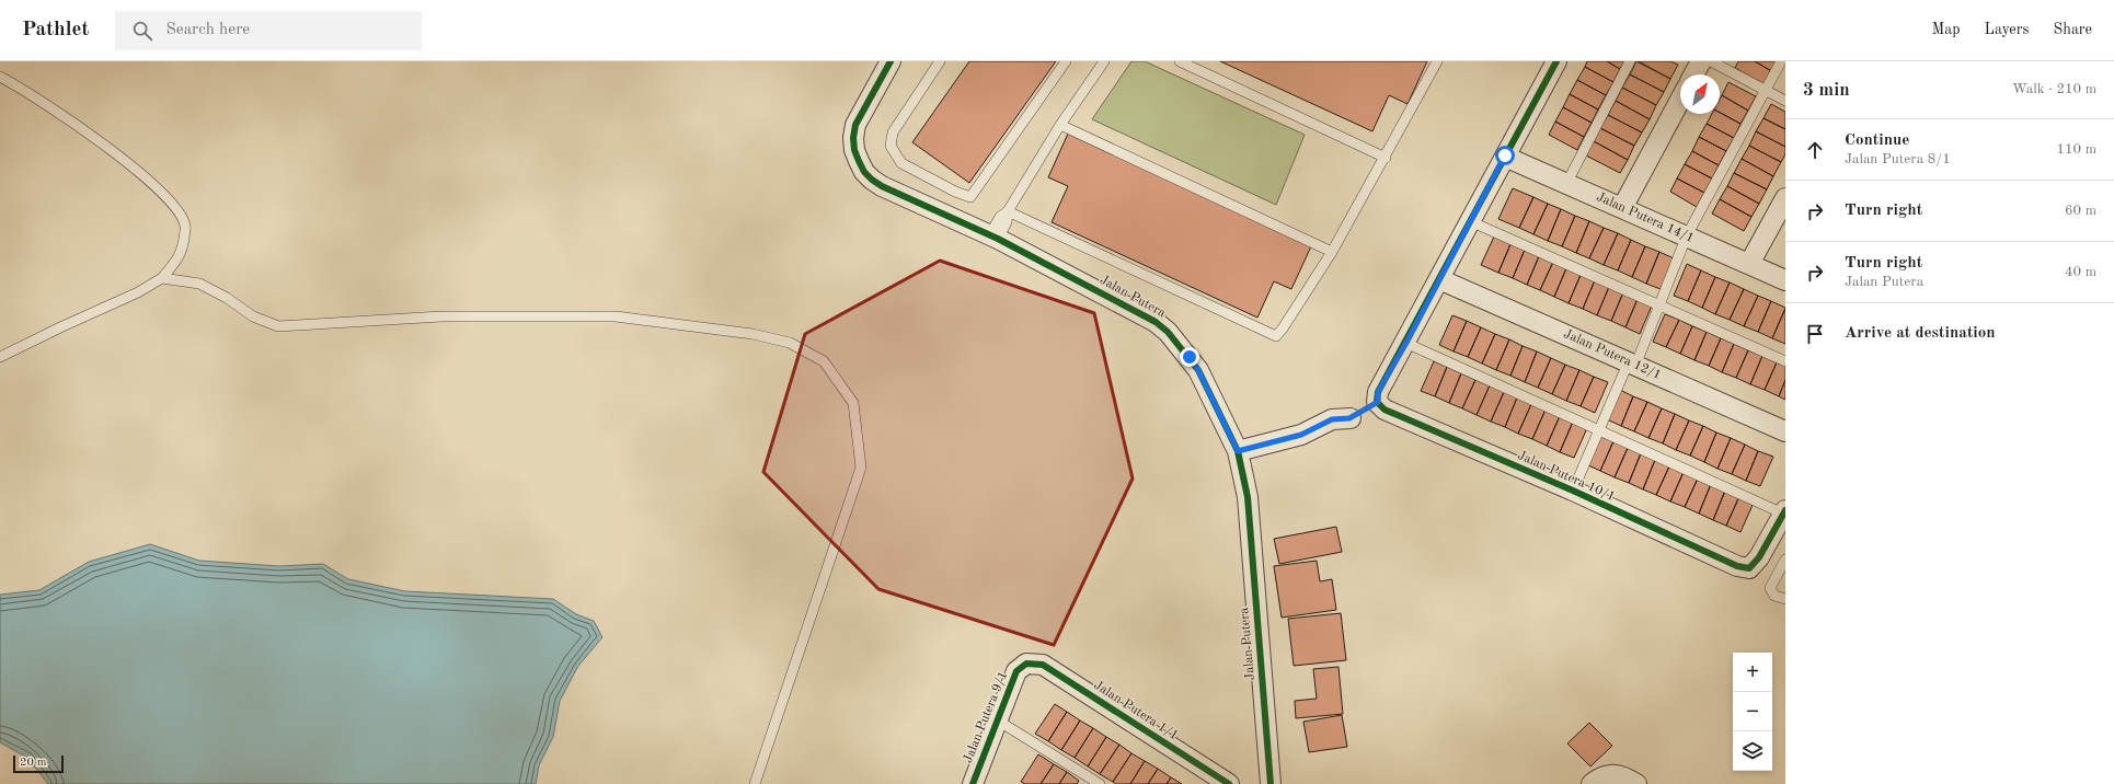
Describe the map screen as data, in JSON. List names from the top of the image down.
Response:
{
  "streets": {
    "street": [
      "Jalan Putera 14/1",
      "Jalan Putera",
      "Jalan Putera 12/1",
      "Jalan Putera 10/1",
      "Jalan Putera 1/1",
      "Jalan Putera 9/1"
    ]
  },
  "crossings": [
    ["Jalan Putera 1/1", "Jalan Putera 9/1"]
  ],
  "scale_bar": "20 m",
  "north": "top right",
  "page": {
    "header": "Pathlet",
    "search": "Search here",
    "nav": ["Map", "Layers", "Share"],
    "heading": ["3 min", "Walk · 210 m"],
    "list": [
      ["Continue", "Jalan Putera 8/1", "110 m"],
      ["Turn right", "60 m"],
      ["Turn right", "Jalan Putera", "40 m"],
      "Arrive at destination"
    ],
    "map_buttons": ["+", "−"],
    "scale": "20 m"
  }
}
